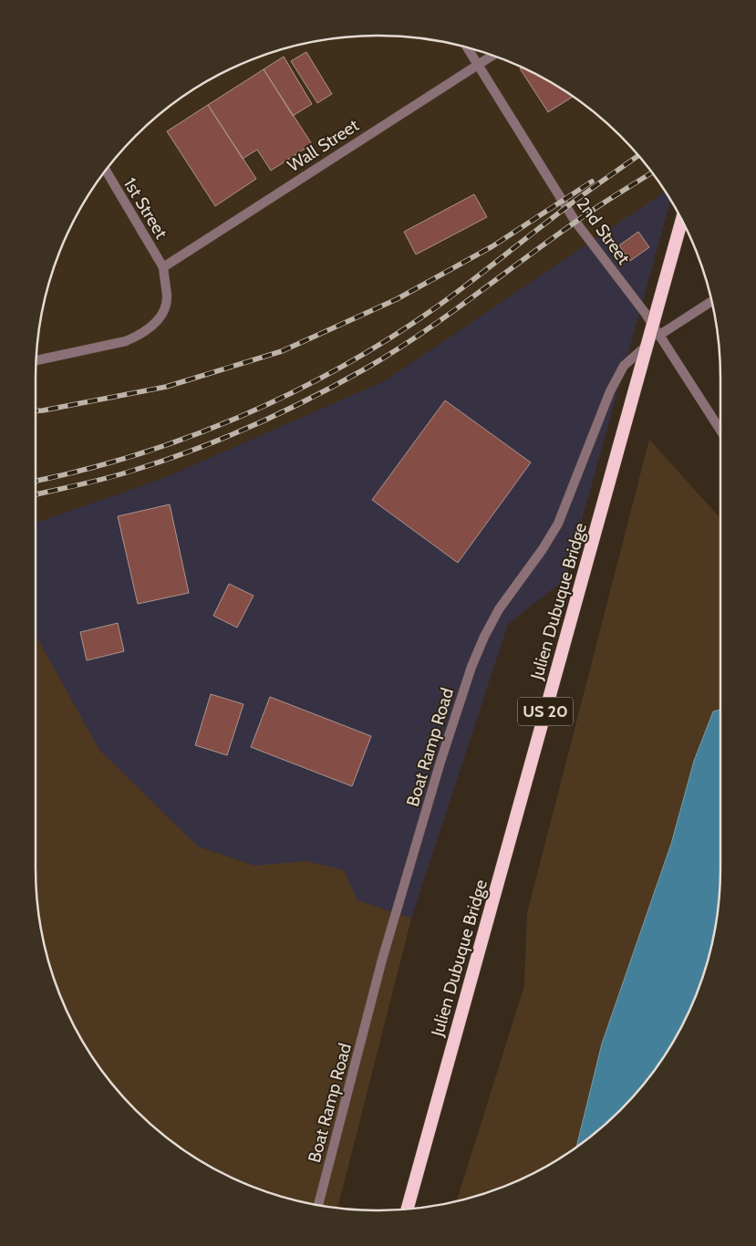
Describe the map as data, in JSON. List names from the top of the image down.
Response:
{
  "streets": {
    "highway": ["Julien Dubuque Bridge", "US 20"],
    "street": [
      "Wall Street",
      "1st Street",
      "2nd Street",
      "Boat Ramp Road"
    ]
  },
  "crossings": [
    ["Wall Street", "1st Street"],
    ["Wall Street", "2nd Street"],
    ["2nd Street", "Boat Ramp Road"]
  ]
}
